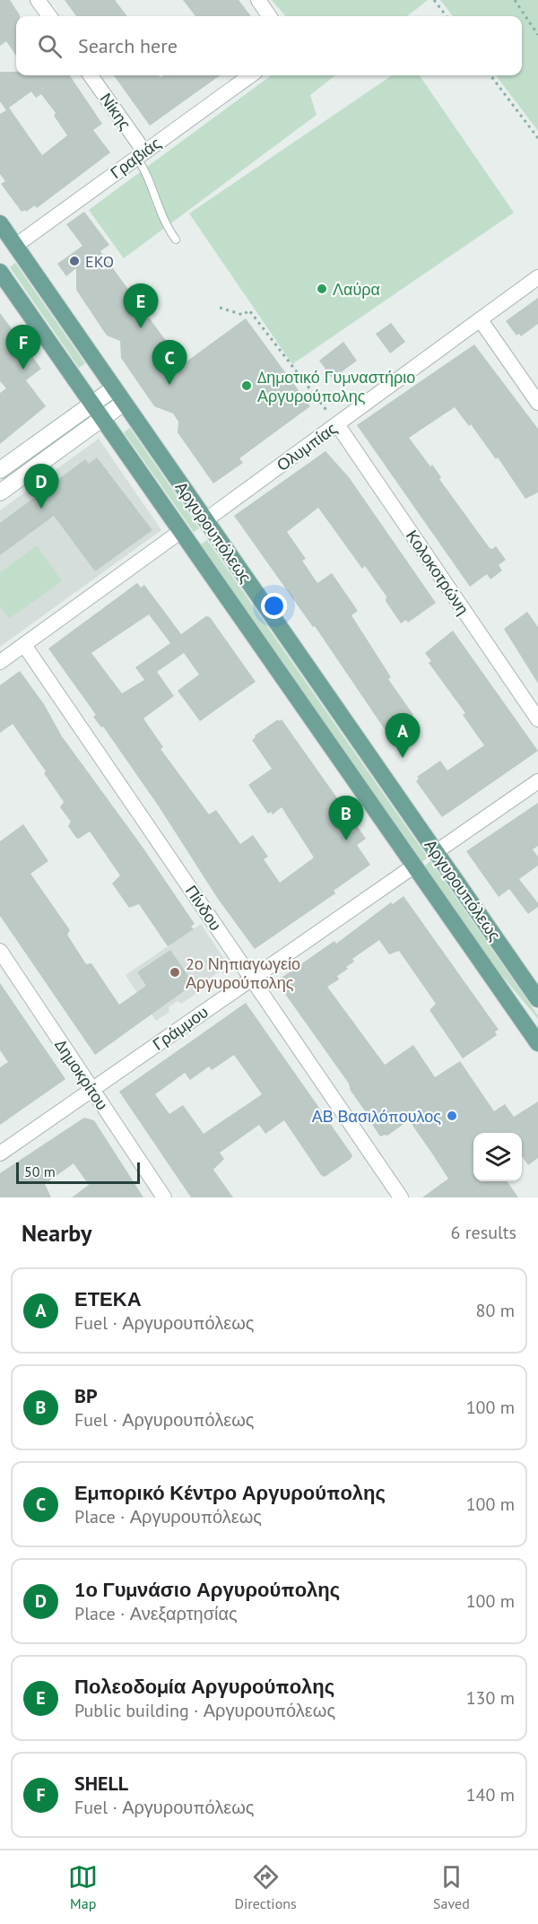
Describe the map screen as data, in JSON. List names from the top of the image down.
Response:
{
  "streets": {
    "main road": ["Αργυρουπόλεως"],
    "street": [
      "Νίκης",
      "Γραβιάς",
      "Ολυμπίας",
      "Κολοκοτρώνη",
      "Πίνδου",
      "Γράμμου",
      "Δημοκρίτου"
    ]
  },
  "crossings": [
    ["Νίκης", "Γραβιάς"],
    ["Γραβιάς", "Αργυρουπόλεως"],
    ["Ολυμπίας", "Αργυρουπόλεως"],
    ["Ολυμπίας", "Κολοκοτρώνη"],
    ["Αργυρουπόλεως", "Γράμμου"],
    ["Πίνδου", "Γράμμου"],
    ["Γράμμου", "Δημοκρίτου"]
  ],
  "places": [
    "EKO",
    "Λαύρα",
    "Δημοτικό Γυμναστήριο Αργυρούπολης",
    "2ο Νηπιαγωγείο Αργυρούπολης",
    "ΑΒ Βασιλόπουλος"
  ],
  "scale_bar": "50 m",
  "page": {
    "search": "Search here",
    "pins": [
      "E",
      "F",
      "C",
      "D",
      "A",
      "B"
    ],
    "scale": "50 m",
    "heading": ["Nearby", "6 results"],
    "list": [
      {
        "mark": "A",
        "name": "ΕΤΕΚΑ",
        "note": "Fuel · Αργυρουπόλεως",
        "value": "80 m"
      },
      {
        "mark": "B",
        "name": "BP",
        "note": "Fuel · Αργυρουπόλεως",
        "value": "100 m"
      },
      {
        "mark": "C",
        "name": "Εμπορικό Κέντρο Αργυρούπολης",
        "note": "Place · Αργυρουπόλεως",
        "value": "100 m"
      },
      {
        "mark": "D",
        "name": "1ο Γυμνάσιο Αργυρούπολης",
        "note": "Place · Ανεξαρτησίας",
        "value": "100 m"
      },
      {
        "mark": "E",
        "name": "Πολεοδομία Αργυρούπολης",
        "note": "Public building · Αργυρουπόλεως",
        "value": "130 m"
      },
      {
        "mark": "F",
        "name": "SHELL",
        "note": "Fuel · Αργυρουπόλεως",
        "value": "140 m"
      }
    ],
    "nav": ["Map", "Directions", "Saved"]
  }
}
